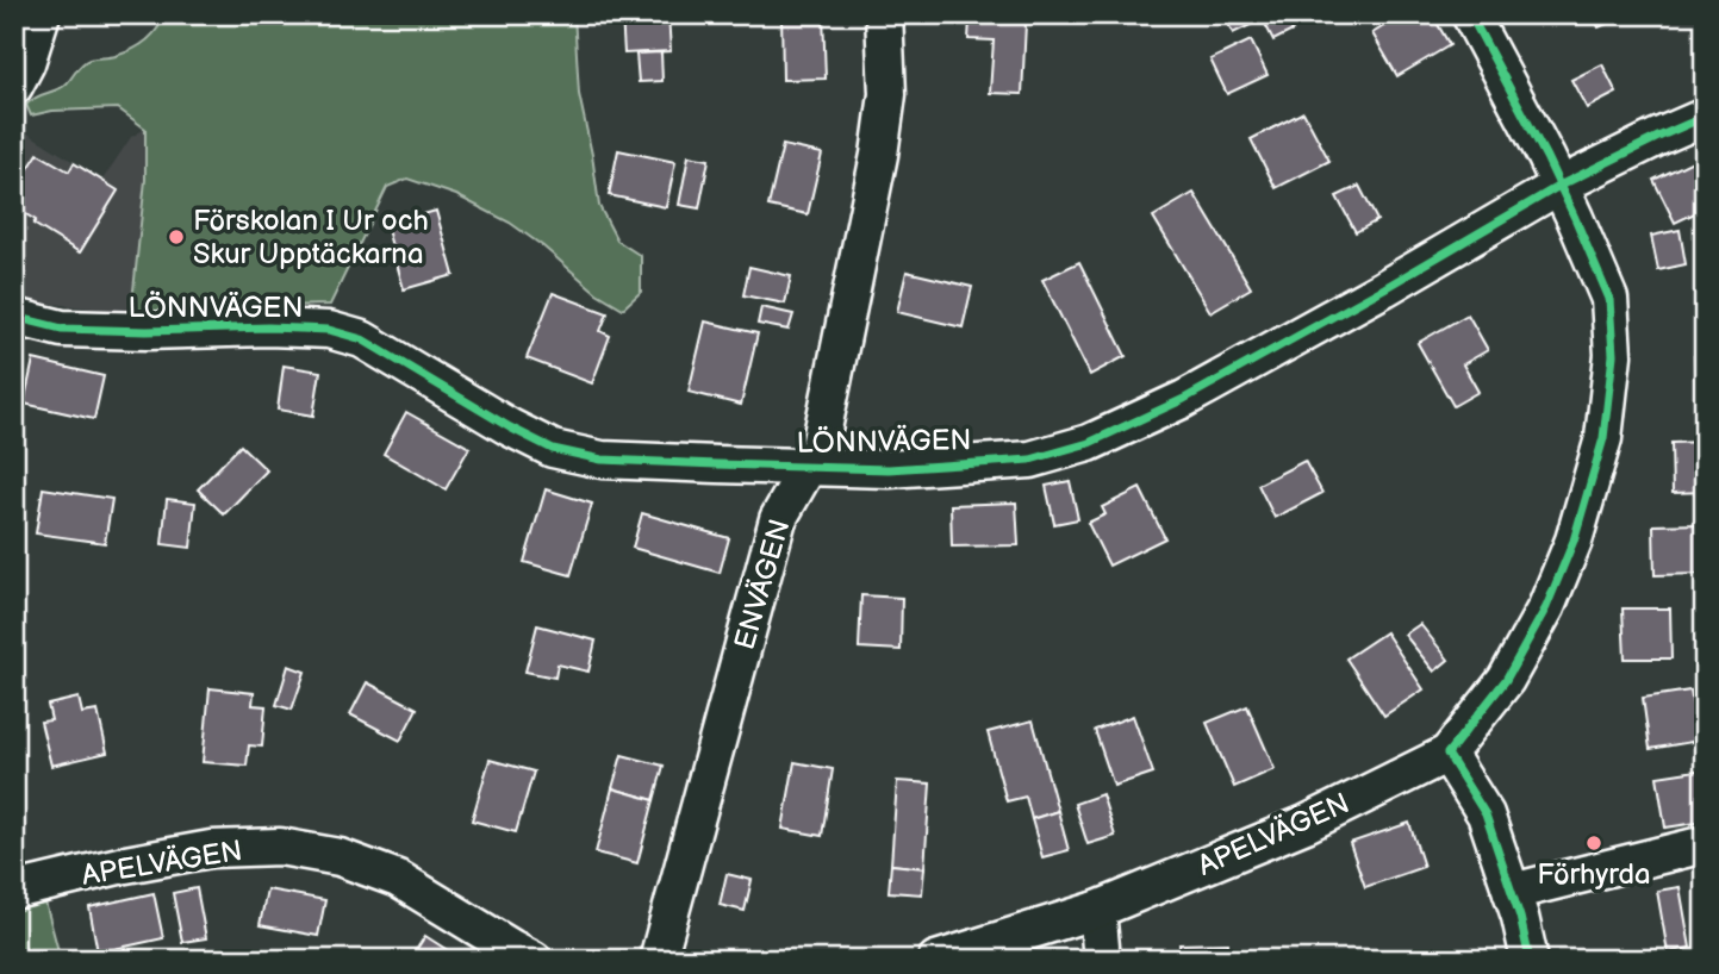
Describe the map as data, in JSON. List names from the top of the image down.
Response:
{
  "streets": {
    "street": ["LÖNNVÄGEN", "ENVÄGEN", "APELVÄGEN"]
  },
  "crossings": [
    ["LÖNNVÄGEN", "ENVÄGEN"]
  ],
  "places": ["Förskolan I Ur och Skur Upptäckarna", "Förhyrda"]
}
